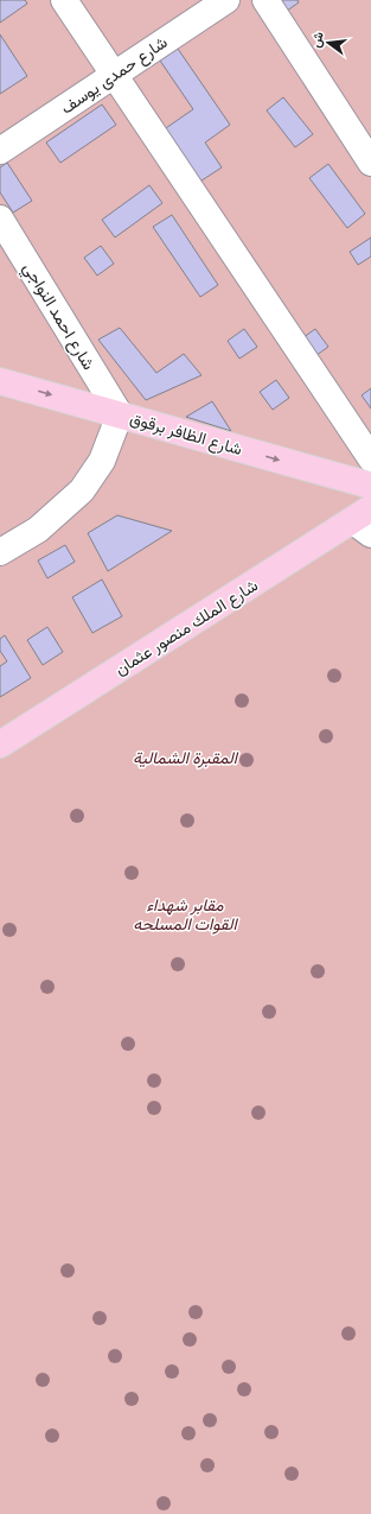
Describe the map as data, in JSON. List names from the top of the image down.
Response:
{
  "streets": {
    "main road": ["شارع الظافر برقوق", "شارع الملك منصور عثمان"],
    "lane": ["شارع حمدى يوسف", "شارع احمد النواجي"]
  },
  "crossings": [
    ["شارع احمد النواجي", "شارع الظافر برقوق"]
  ],
  "one_way": ["شارع الظافر برقوق"],
  "parks": ["المقبرة الشمالية", "مقابر شهداء القوات المسلحه"],
  "north": "left"
}
